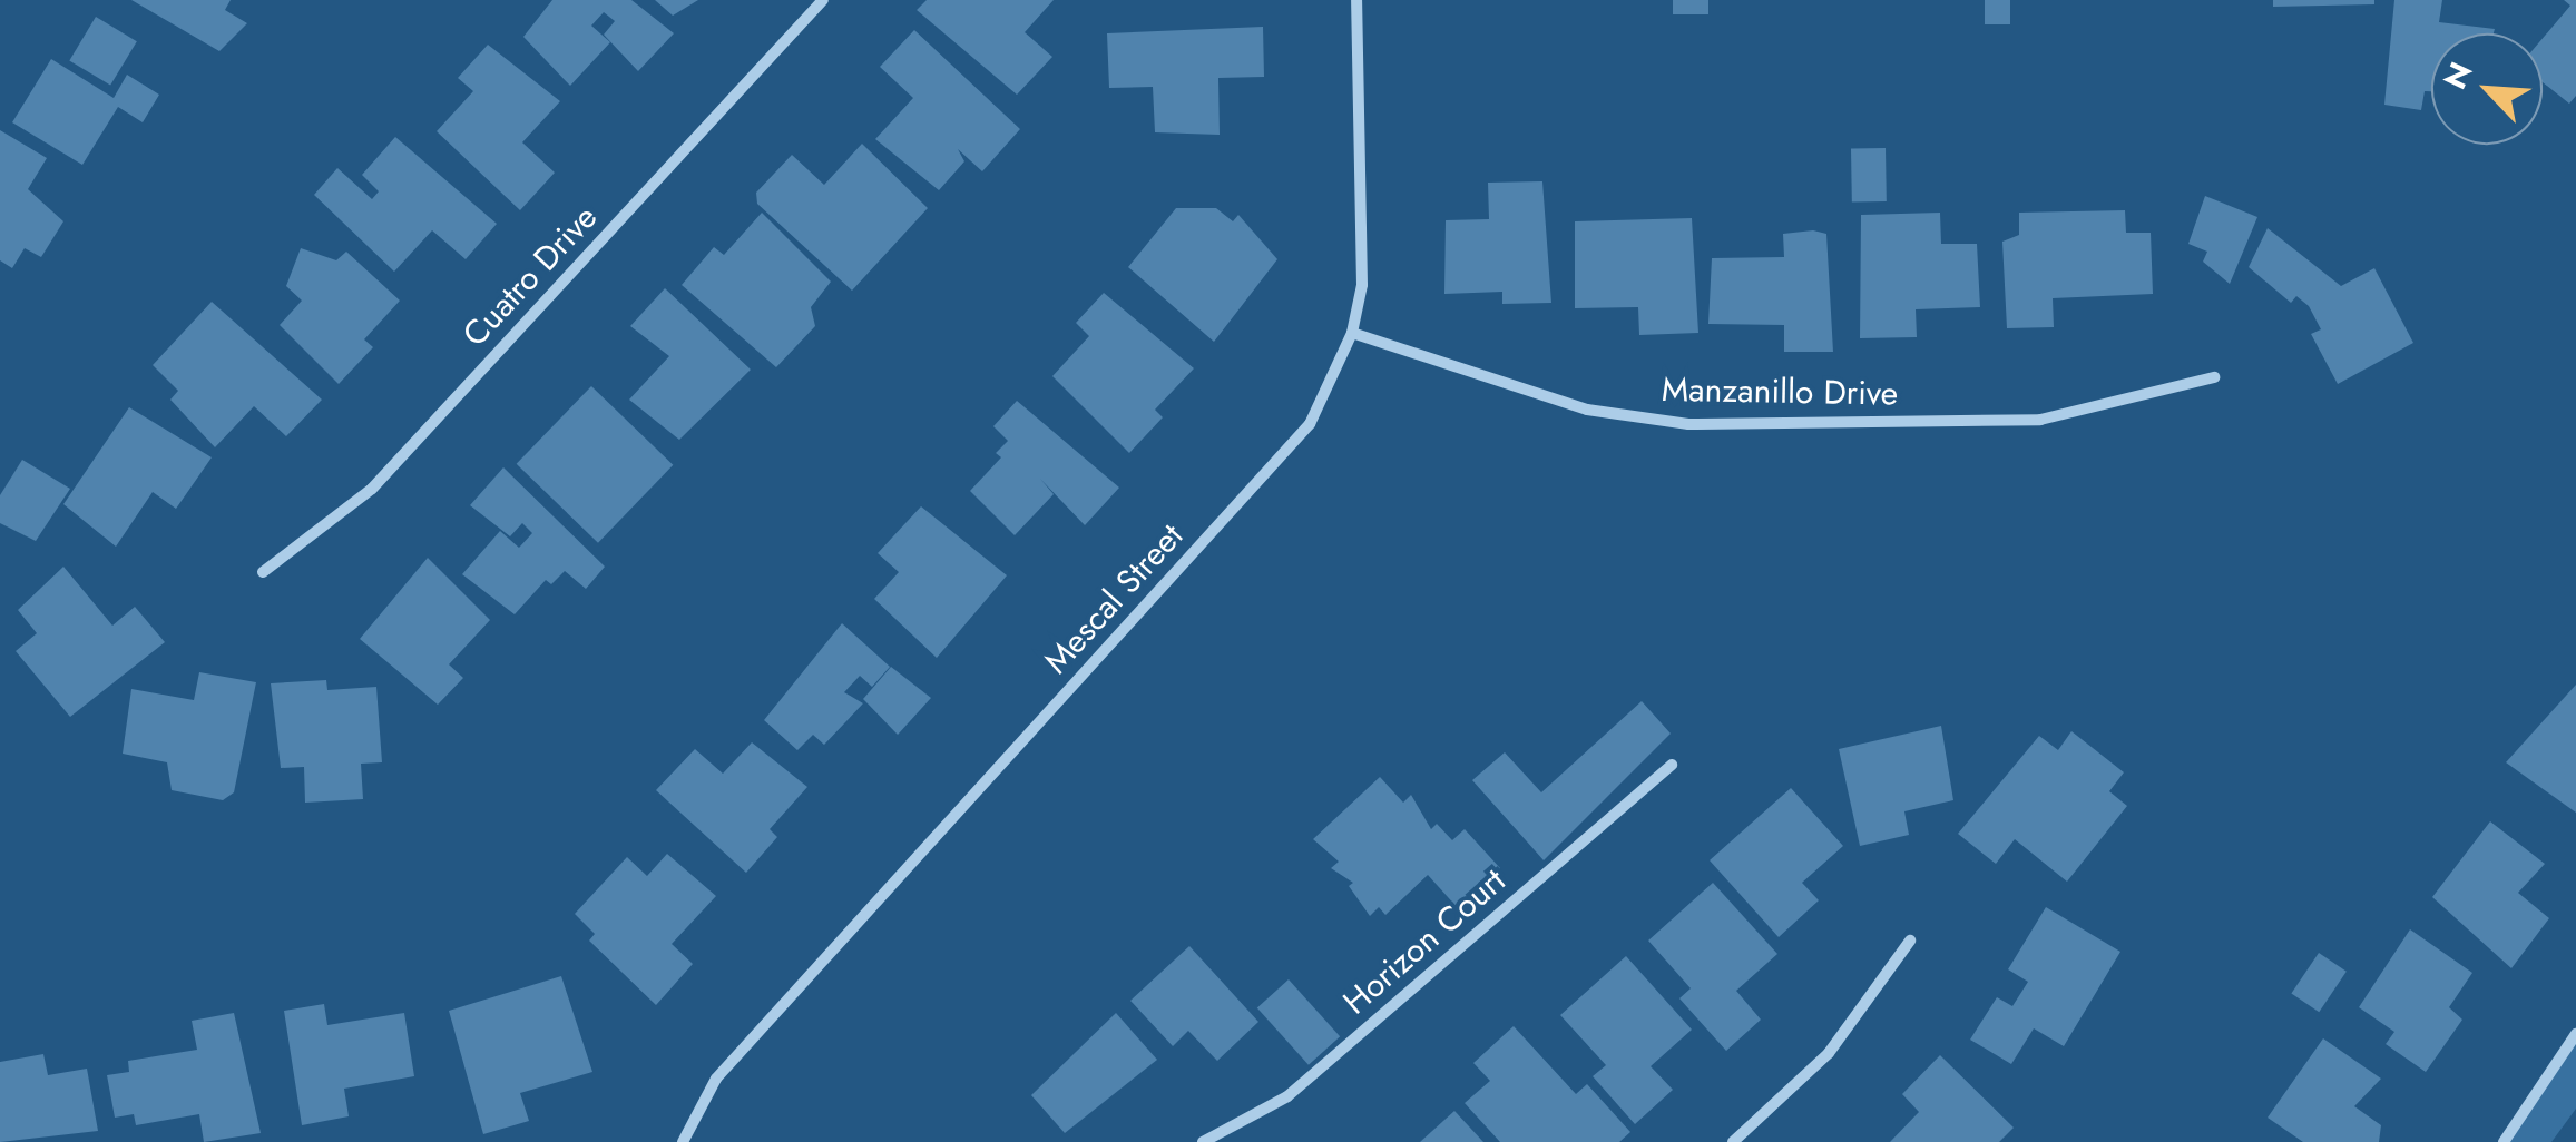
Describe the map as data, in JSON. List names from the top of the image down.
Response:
{
  "streets": {
    "street": [
      "Cuatro Drive",
      "Manzanillo Drive",
      "Mescal Street",
      "Horizon Court"
    ]
  },
  "crossings": [
    ["Manzanillo Drive", "Mescal Street"]
  ],
  "north": "top left"
}
